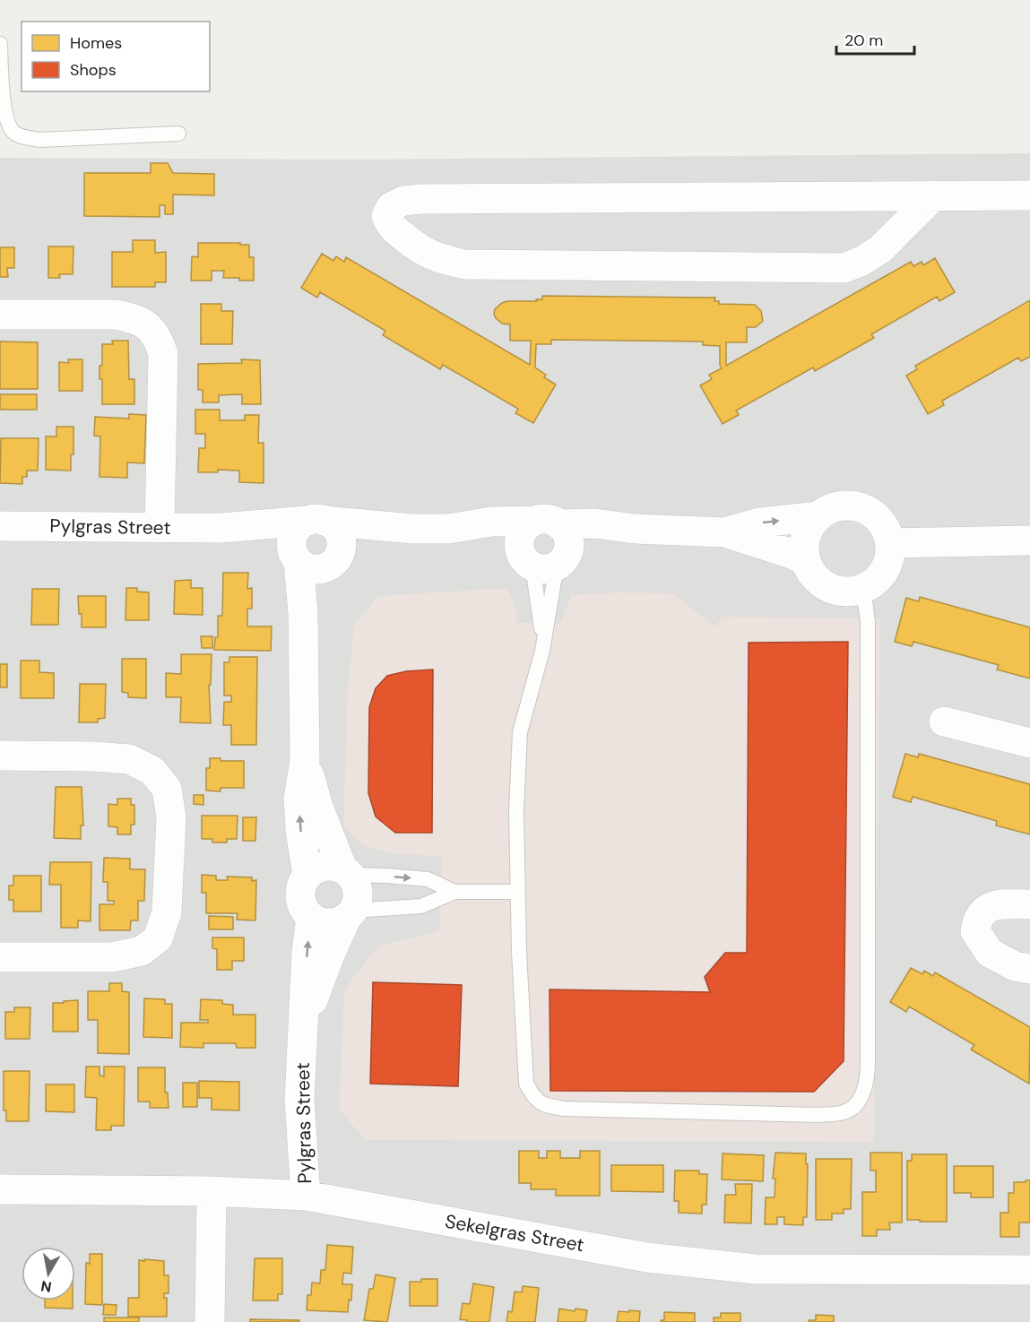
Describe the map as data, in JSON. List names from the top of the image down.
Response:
{
  "streets": {
    "street": ["Pylgras Street", "Sekelgras Street"]
  },
  "crossings": [
    ["Pylgras Street", "Sekelgras Street"]
  ],
  "legend": ["Homes", "Shops"],
  "scale_bar": "20 m",
  "north": "bottom"
}
